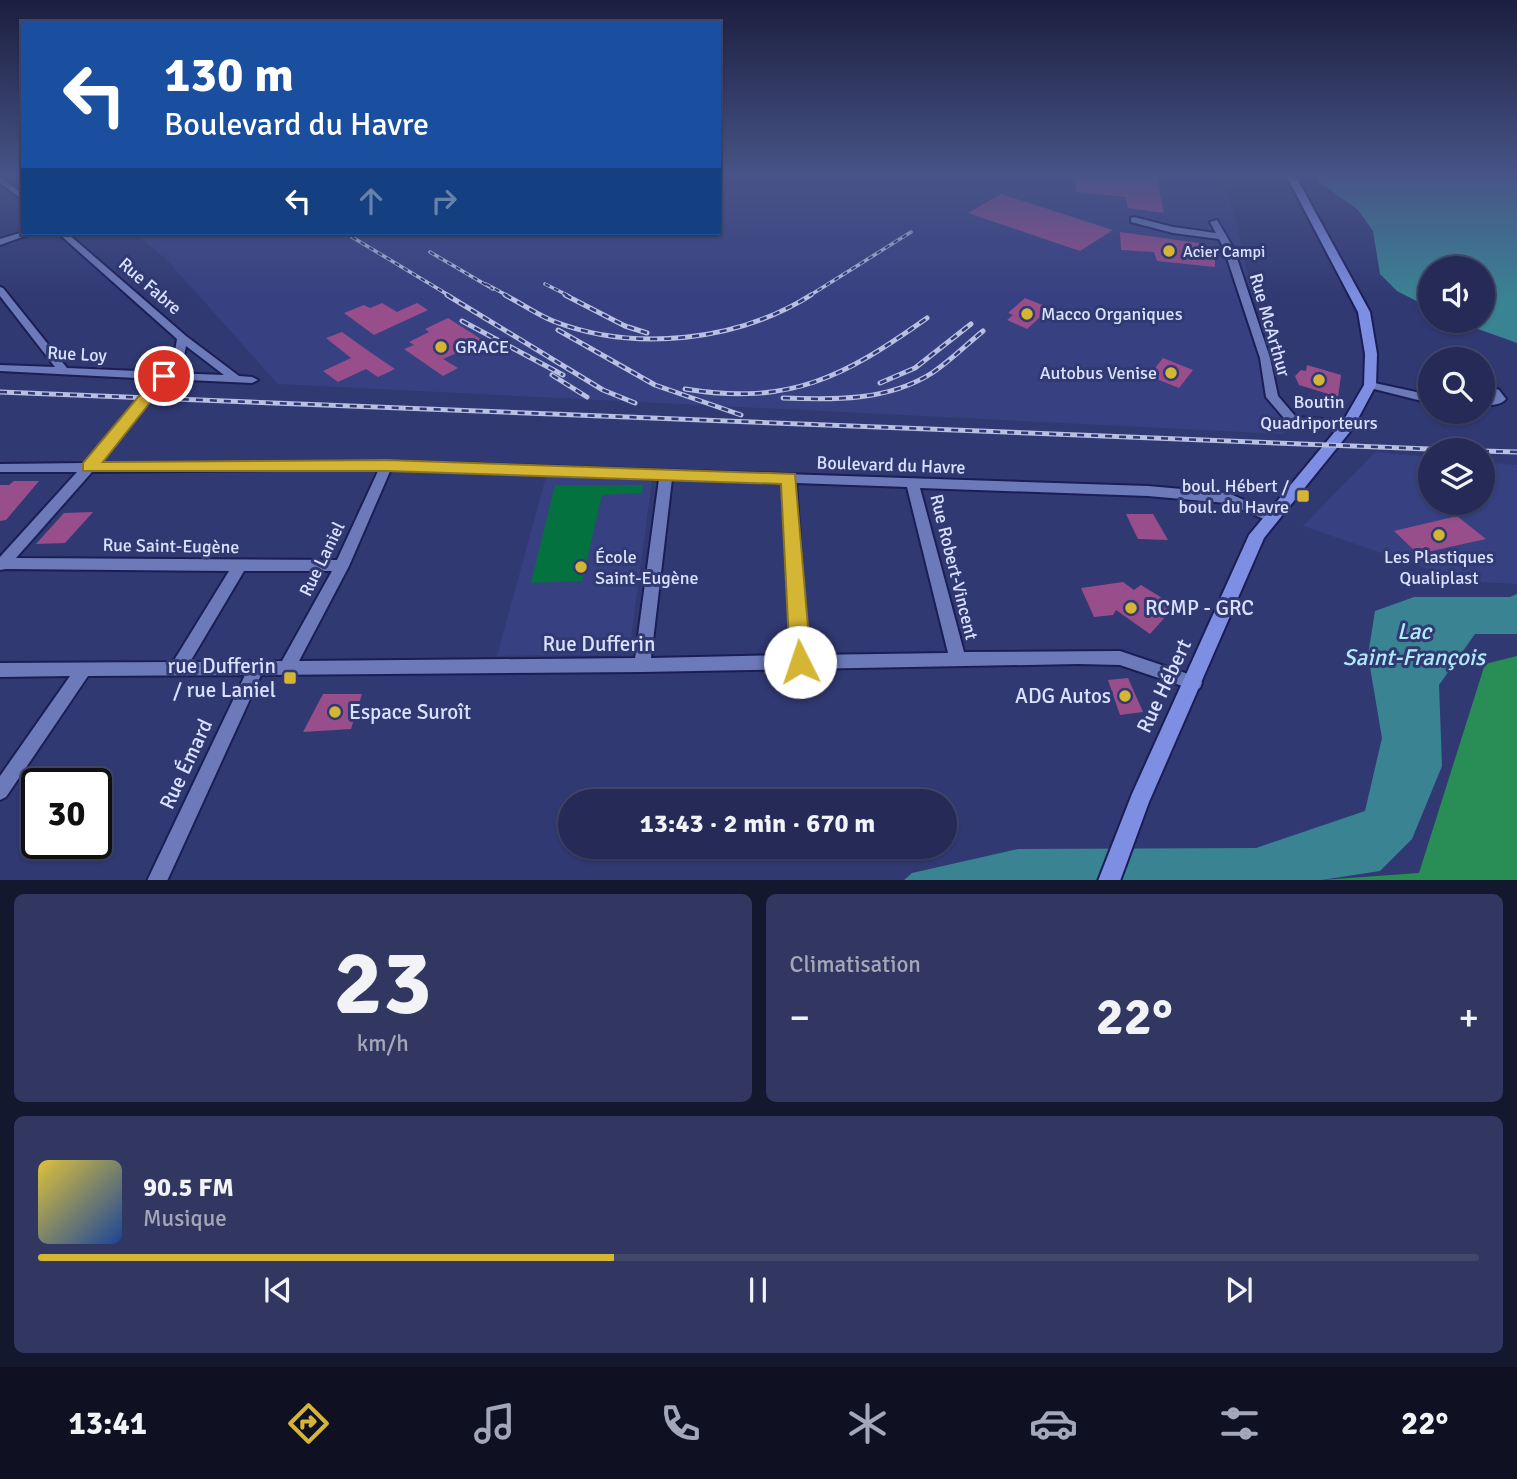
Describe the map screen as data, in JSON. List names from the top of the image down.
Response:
{
  "streets": {
    "main road": ["Rue Hébert"],
    "street": [
      "Rue Fabre",
      "Rue McArthur",
      "Rue Loy",
      "Boulevard du Havre",
      "Rue Saint-Eugène",
      "Rue Laniel",
      "Rue Robert-Vincent",
      "Rue Dufferin",
      "Rue Émard"
    ]
  },
  "crossings": [
    ["Rue Fabre", "Rue Loy"],
    ["Rue Fabre", "Boulevard du Havre"],
    ["Rue Fabre", "Rue Saint-Eugène"],
    ["Rue McArthur", "Rue Hébert"],
    ["Boulevard du Havre", "Rue Laniel"],
    ["Boulevard du Havre", "Rue Robert-Vincent"],
    ["Boulevard du Havre", "Rue Hébert"],
    ["Rue Saint-Eugène", "Rue Laniel"],
    ["Rue Laniel", "Rue Dufferin"],
    ["Rue Robert-Vincent", "Rue Dufferin"],
    ["Rue Dufferin", "Rue Hébert"],
    ["Rue Dufferin", "Rue Émard"]
  ],
  "water": ["Lac Saint-François"],
  "places": {
    "other": [
      "Acier Campi",
      "Macco Organiques",
      "GRACE",
      "Autobus Venise",
      "Boutin Quadriporteurs",
      "Les Plastiques Qualiplast",
      "École Saint-Eugène",
      "RCMP - GRC",
      "ADG Autos",
      "Espace Suroît"
    ],
    "transit": ["boul. Hébert / boul. du Havre", "rue Dufferin / rue Laniel"]
  },
  "page": {
    "turn": ["130 m", "Boulevard du Havre"],
    "limit": "30",
    "trip": "13:43 · 2 min · 670 m",
    "tile": [
      ["23", "km/h"],
      "Climatisation"
    ],
    "heat": ["−", "22°", "+"],
    "song": ["90.5 FM", "Musique"],
    "tabs": ["13:41", "22°"]
  }
}
